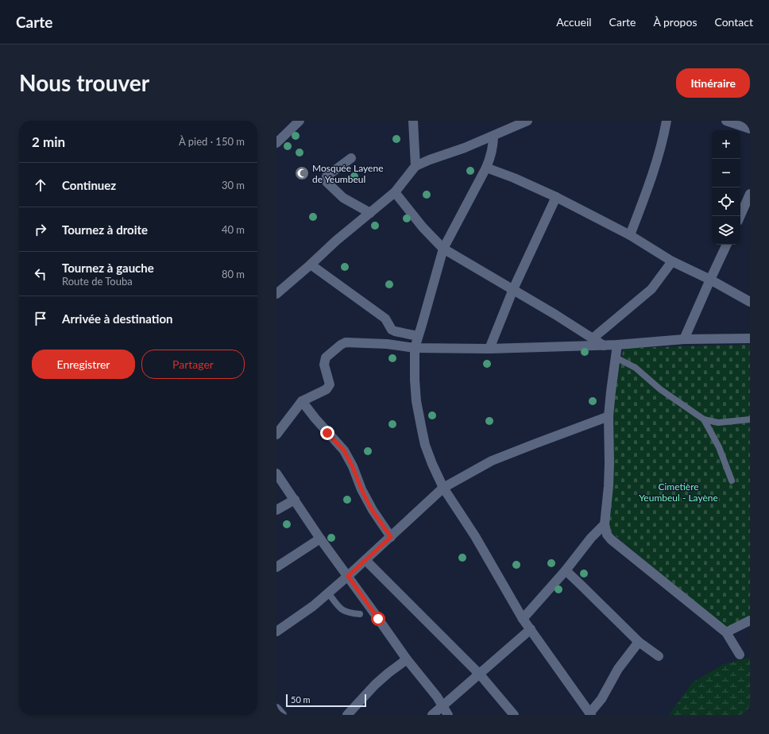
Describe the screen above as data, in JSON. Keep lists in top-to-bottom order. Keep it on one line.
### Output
{"parks":["Cimetière Yeumbeul - Layène"],"places":{"mosque":["Mosquée Layene de Yeumbeul"]},"scale_bar":"50 m","page":{"header":"Carte","nav":["Accueil","Carte","À propos","Contact"],"buttons":["Itinéraire",["Enregistrer","Partager"]],"title":"Nous trouver","heading":["2 min","À pied · 150 m"],"map_buttons":["+","−"],"list":[["Continuez","30 m"],["Tournez à droite","40 m"],["Tournez à gauche","Route de Touba","80 m"],"Arrivée à destination"],"scale":"50 m"}}
